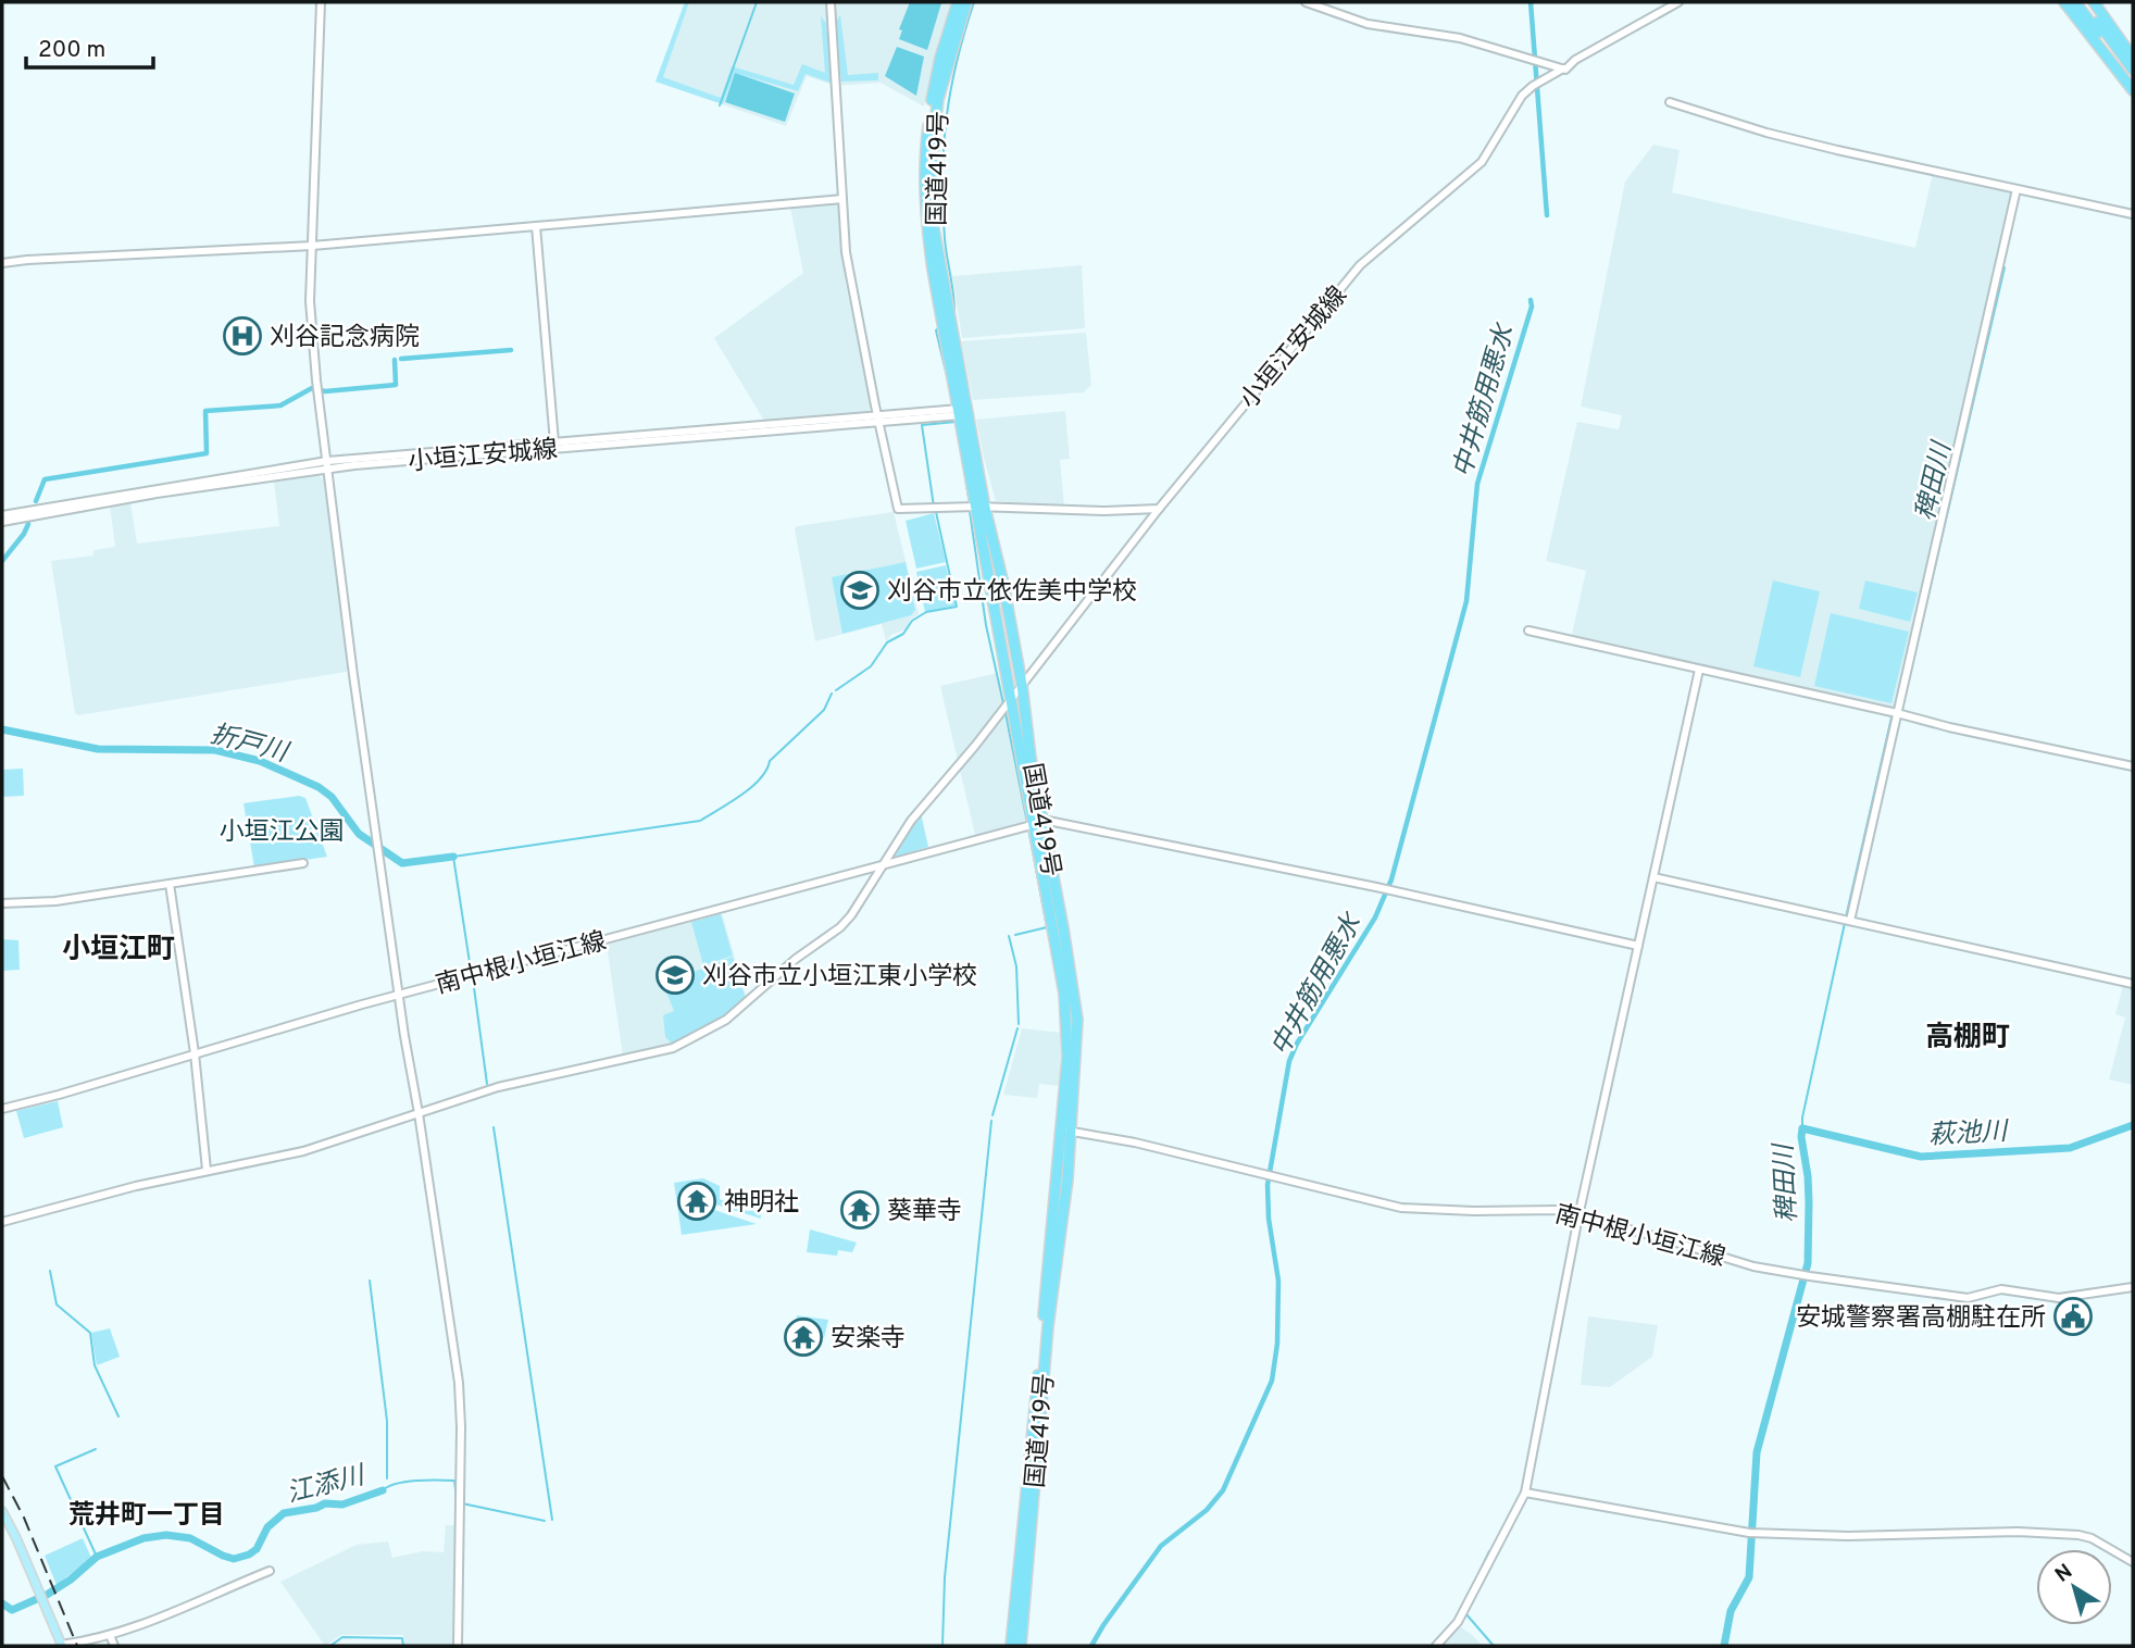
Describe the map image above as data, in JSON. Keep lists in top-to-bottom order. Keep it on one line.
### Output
{"streets":{"highway":["国道419号"],"street":["小垣江安城線","南中根小垣江線"]},"crossings":[["国道419号","小垣江安城線"],["国道419号","南中根小垣江線"],["小垣江安城線","南中根小垣江線"]],"districts":["小垣江町","高棚町","荒井町一丁目"],"water":["中井筋用悪水","稗田川","折戸川","萩池川","江添川"],"parks":["小垣江公園"],"places":{"hospital":["刈谷記念病院"],"school or university":["刈谷市立依佐美中学校","刈谷市立小垣江東小学校"],"temple":["神明社","葵華寺","安楽寺"],"public building":["安城警察署高棚駐在所"]},"scale_bar":"200 m","north":"top left"}
